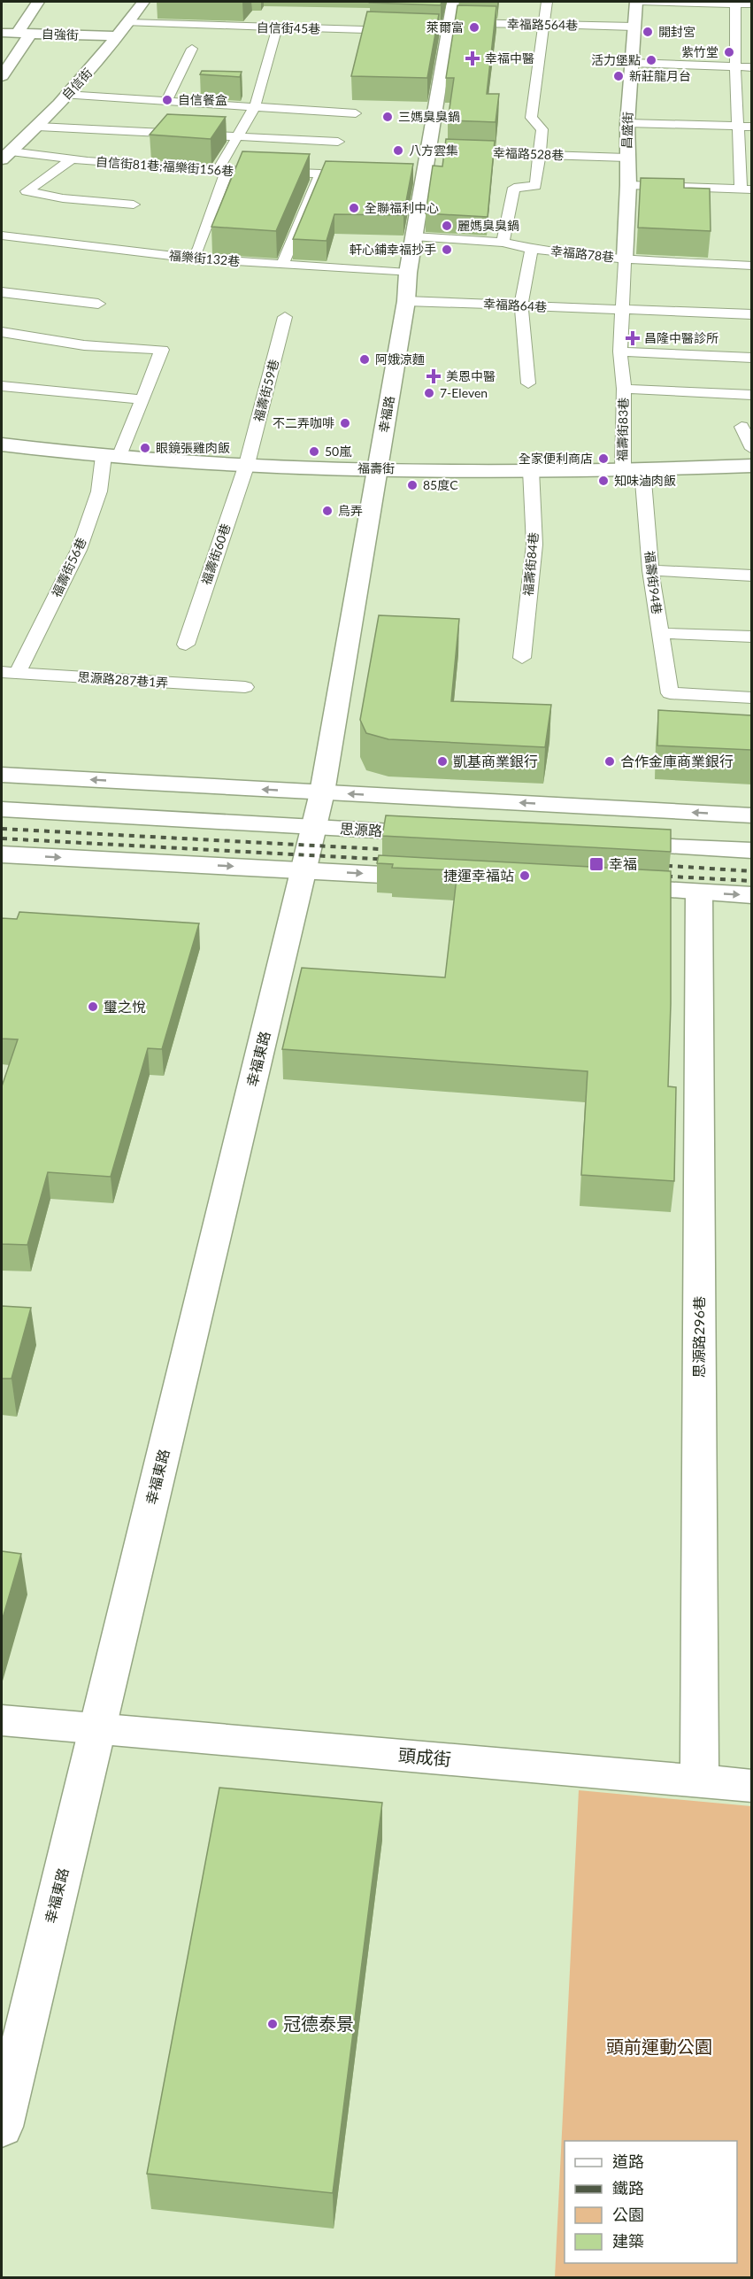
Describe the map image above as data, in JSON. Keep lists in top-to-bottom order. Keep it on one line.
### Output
{"streets":{"street":["自強街","自信街","昌盛街","幸福路","福壽街","思源路","幸福東路","思源路296巷","頭成街"],"lane":["幸福路564巷","自信街45巷","幸福路528巷","自信街81巷;福樂街156巷","幸福路78巷","福樂街132巷","幸福路64巷","福壽街59巷","福壽街83巷","福壽街60巷","福壽街84巷","福壽街56巷","福壽街94巷","思源路287巷1弄"]},"crossings":[["幸福路564巷","自信街45巷"],["幸福路564巷","昌盛街"],["幸福路564巷","幸福路"],["自信街45巷","自信街"],["自信街45巷","幸福路"],["自強街","自信街"],["自信街","自信街81巷;福樂街156巷"],["昌盛街","幸福路528巷"],["昌盛街","幸福路78巷"],["昌盛街","福壽街83巷"],["幸福路528巷","幸福路"],["自信街81巷;福樂街156巷","福樂街132巷"],["幸福路78巷","幸福路"],["幸福路78巷","福壽街83巷"],["福樂街132巷","幸福路"],["幸福路64巷","幸福路"],["幸福路64巷","福壽街83巷"],["福壽街59巷","福壽街"],["福壽街59巷","福壽街60巷"],["幸福路","福壽街"],["幸福路","思源路"],["幸福路","幸福東路"],["福壽街83巷","福壽街"],["福壽街","福壽街60巷"],["福壽街","福壽街84巷"],["福壽街","福壽街56巷"],["福壽街","福壽街94巷"],["福壽街56巷","思源路287巷1弄"],["思源路","幸福東路"],["幸福東路","頭成街"],["思源路296巷","頭成街"]],"parks":["頭前運動公園"],"places":{"other":["萊爾富","開封宮","紫竹堂","活力堡點","新莊龍月台","自信餐盒","三媽臭臭鍋","八方雲集","全聯福利中心","麗媽臭臭鍋","軒心鋪幸福抄手","阿娥涼麵","7-Eleven","不二弄咖啡","眼鏡張雞肉飯","50嵐","全家便利商店","知味滷肉飯","85度C","烏弄","凱基商業銀行","合作金庫商業銀行","捷運幸福站","璽之悅","冠德泰景"],"health":["幸福中醫","昌隆中醫診所","美恩中醫"],"transit":["幸福"]},"legend":["道路","鐵路","公園","建築"]}
